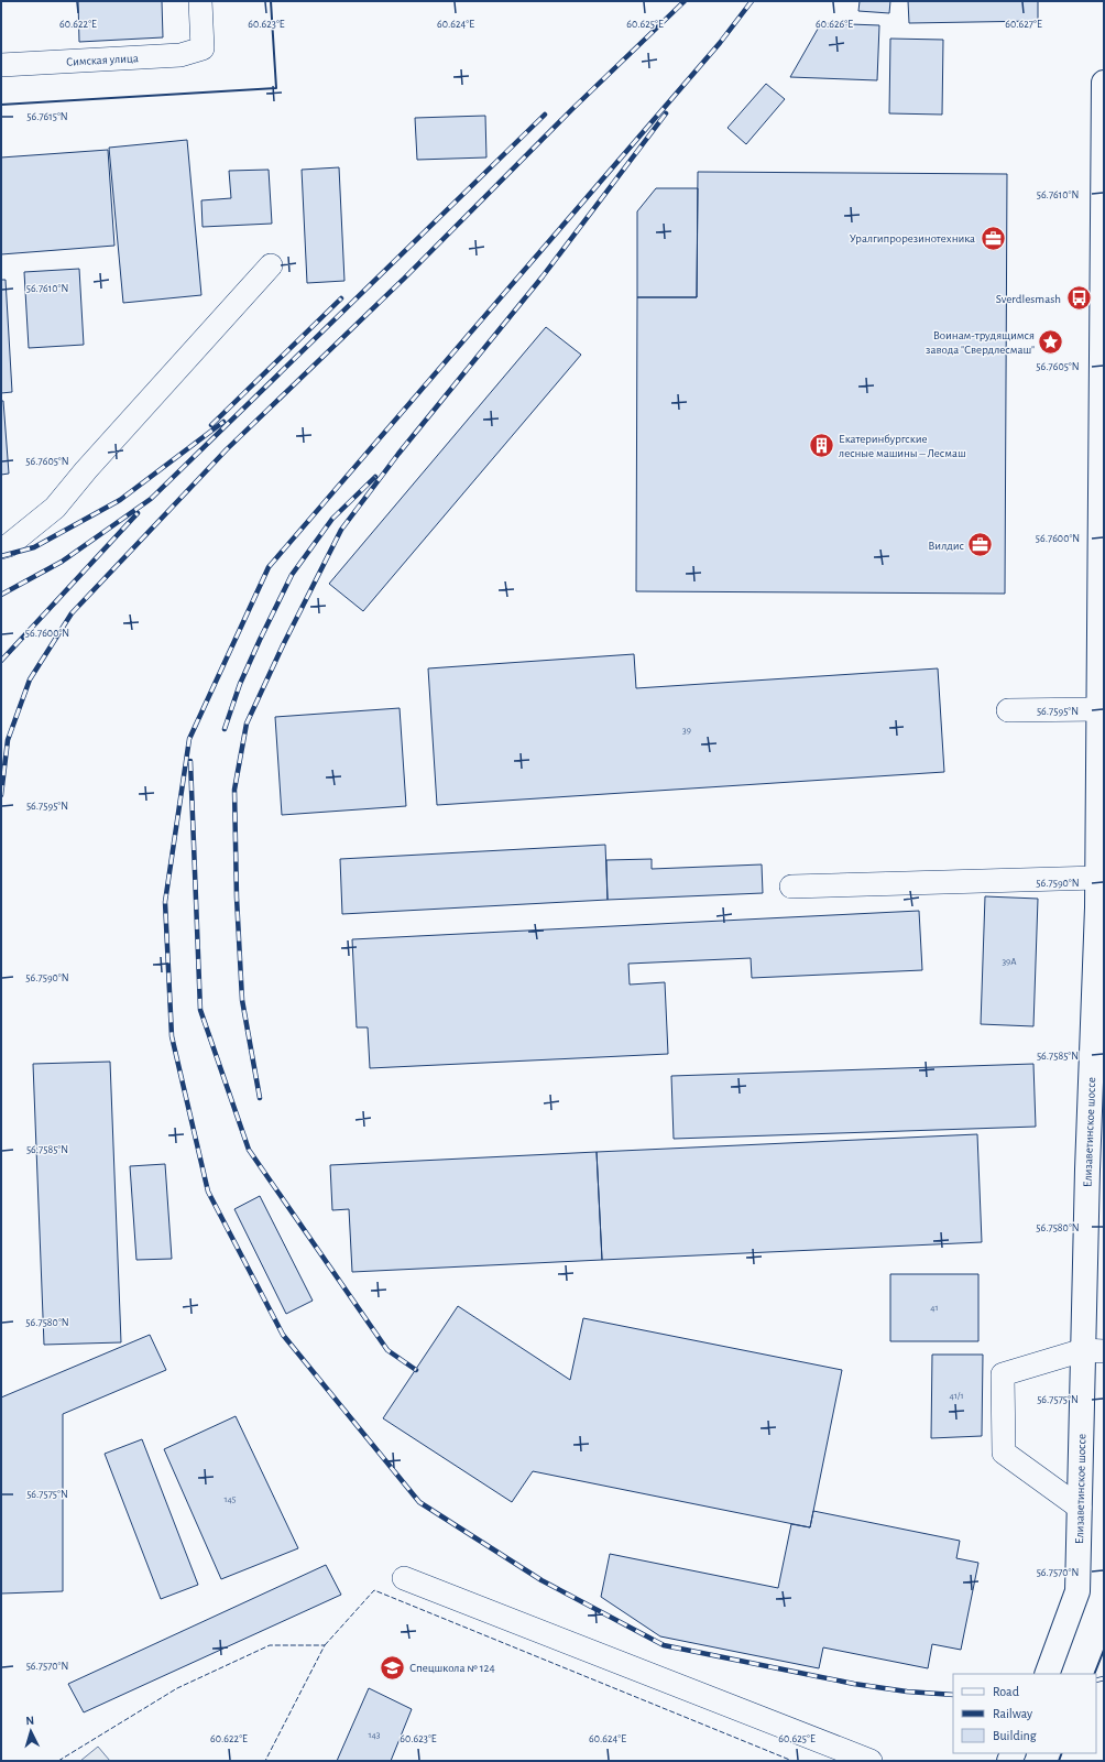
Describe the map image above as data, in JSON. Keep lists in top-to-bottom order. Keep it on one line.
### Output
{"streets":{"main road":["Елизаветинское шоссе"],"street":["Симская улица"]},"places":{"office":["Уралгипрорезинотехника","Вилдис"],"bus stop":["Sverdlesmash"],"place":["Воинам-трудящимся завода \"Свердлесмаш\""],"building":["Екатеринбургские лесные машины – Лесмаш"],"school or university":["Спецшкола № 124"]},"house_numbers":["39","39А","41","41/1","145","143"],"legend":["Road","Railway","Building"],"north":"top","coordinates":["60.622°E","60.623°E","60.624°E","60.625°E","60.626°E","60.627°E","56.7615°N","56.7610°N","56.7605°N","56.7600°N","56.7595°N","56.7590°N","56.7585°N","56.7580°N","56.7575°N","56.7570°N"]}
